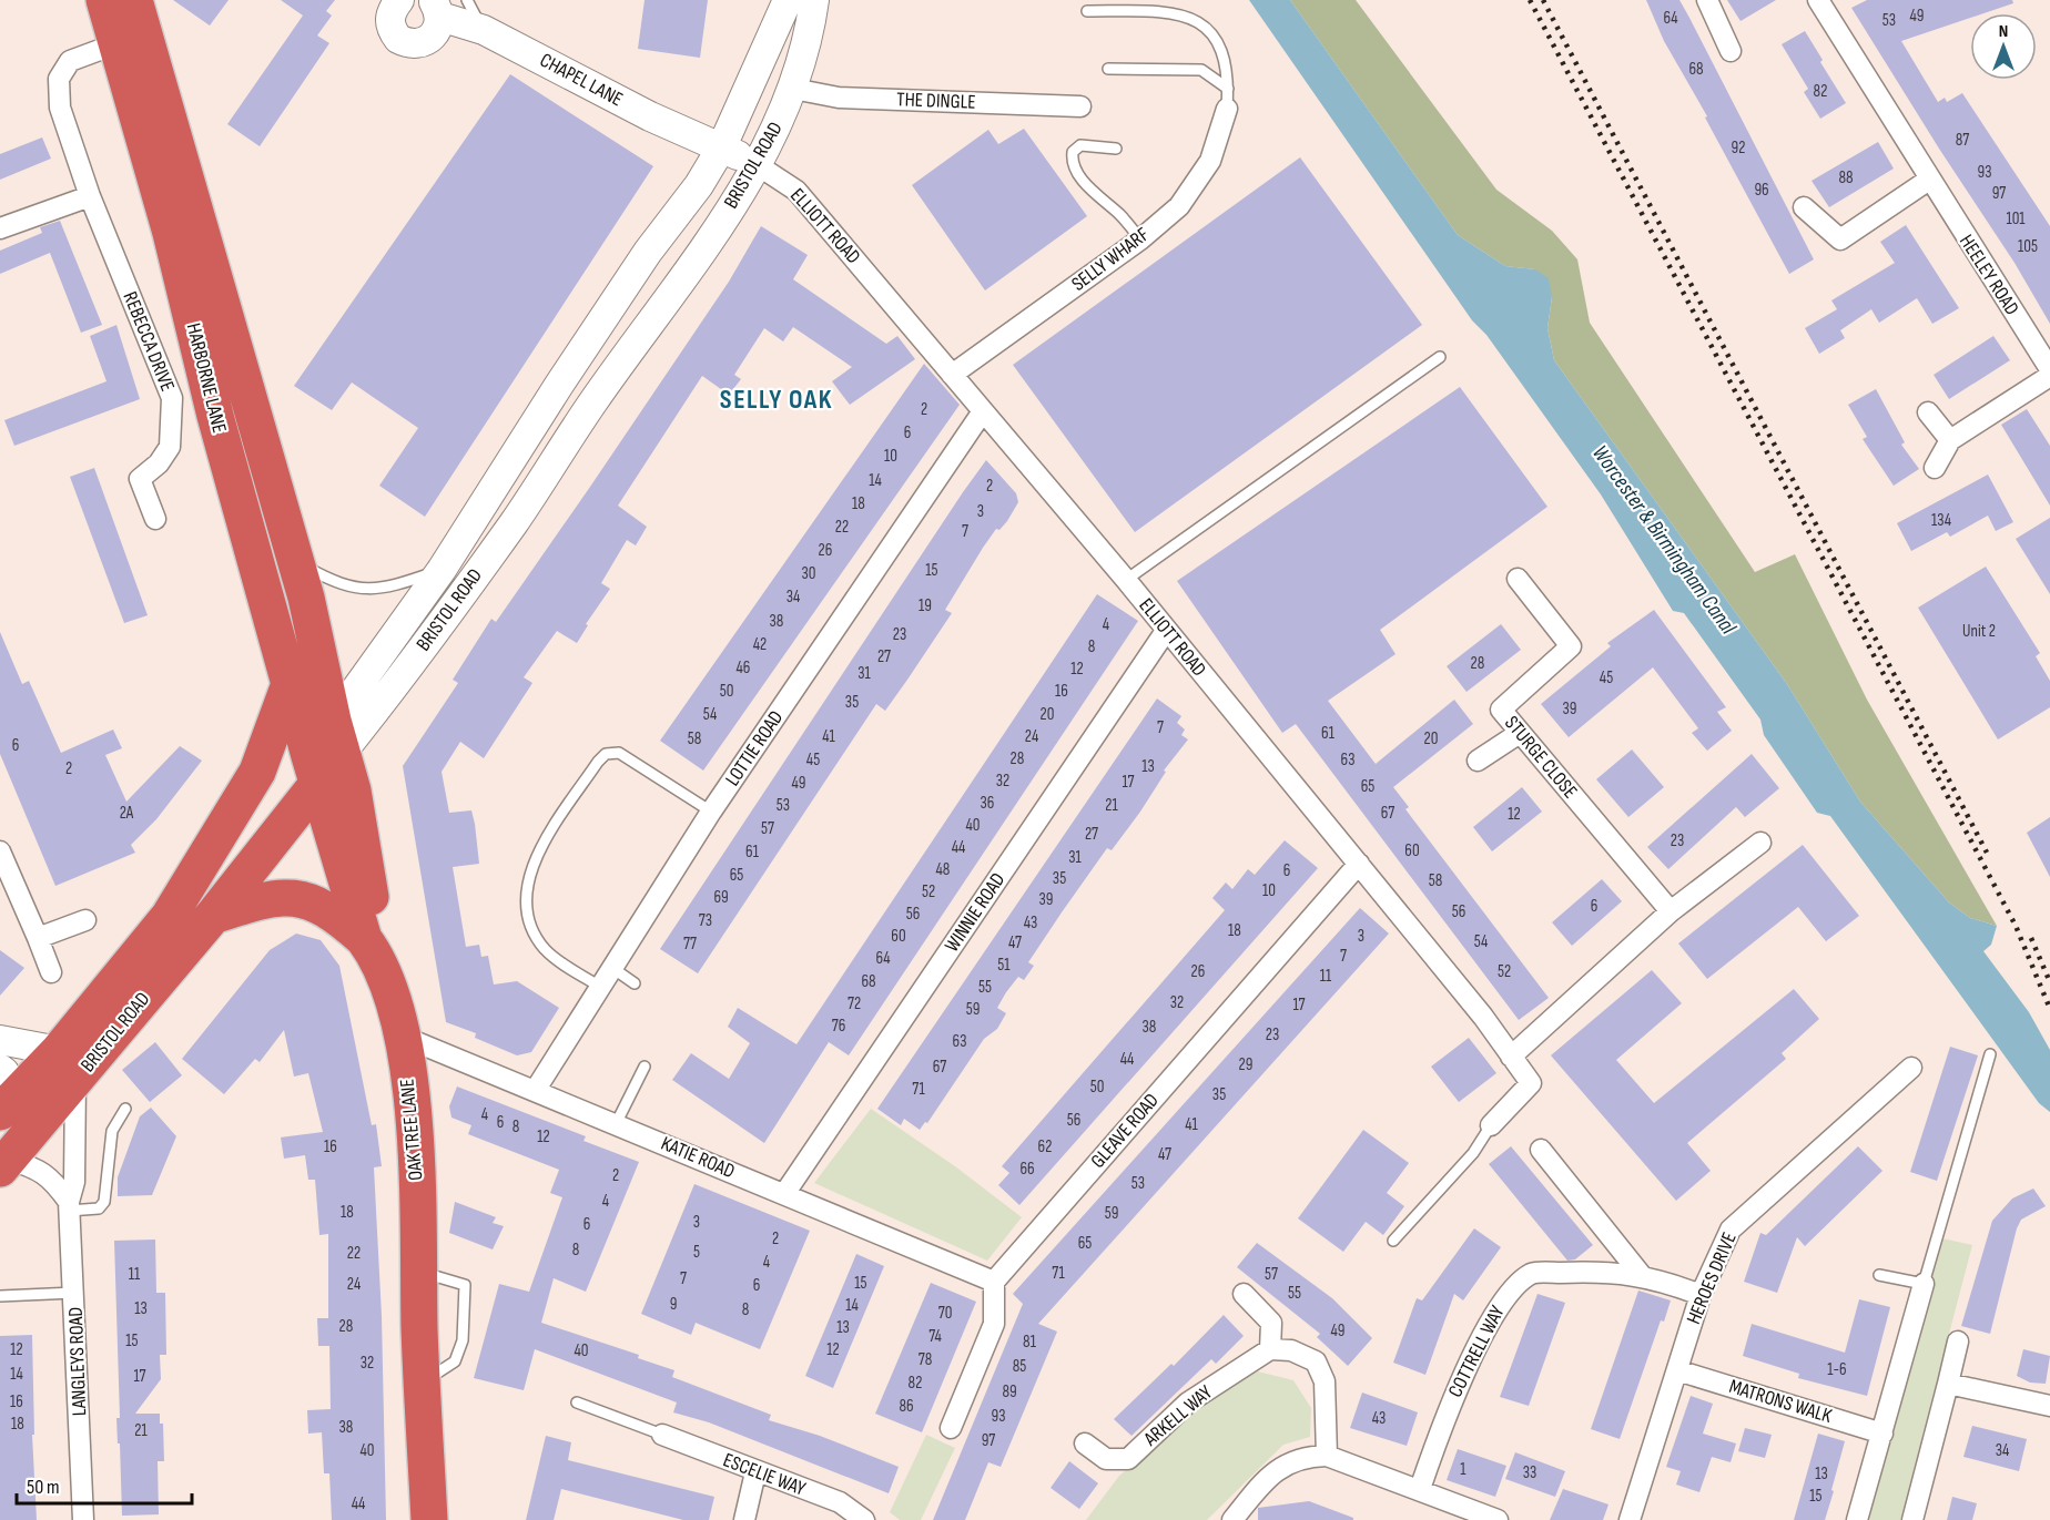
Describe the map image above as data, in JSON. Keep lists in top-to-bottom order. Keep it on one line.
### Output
{"streets":{"highway":["BRISTOL ROAD","HARBORNE LANE","OAK TREE LANE"],"main road":["CHAPEL LANE"],"street":["THE DINGLE","ELLIOTT ROAD","SELLY WHARF","HEELEY ROAD","REBECCA DRIVE","LOTTIE ROAD","STURGE CLOSE","WINNIE ROAD","GLEAVE ROAD","KATIE ROAD","HEROES DRIVE","COTTRELL WAY","LANGLEYS ROAD","MATRONS WALK","ARKELL WAY","ESCELIE WAY"]},"crossings":[["CHAPEL LANE","BRISTOL ROAD"],["CHAPEL LANE","ELLIOTT ROAD"],["THE DINGLE","BRISTOL ROAD"],["BRISTOL ROAD","ELLIOTT ROAD"],["BRISTOL ROAD","HARBORNE LANE"],["BRISTOL ROAD","OAK TREE LANE"],["BRISTOL ROAD","LANGLEYS ROAD"],["ELLIOTT ROAD","SELLY WHARF"],["ELLIOTT ROAD","LOTTIE ROAD"],["ELLIOTT ROAD","WINNIE ROAD"],["ELLIOTT ROAD","GLEAVE ROAD"],["REBECCA DRIVE","HARBORNE LANE"],["HARBORNE LANE","OAK TREE LANE"],["LOTTIE ROAD","KATIE ROAD"],["WINNIE ROAD","KATIE ROAD"],["OAK TREE LANE","KATIE ROAD"],["GLEAVE ROAD","KATIE ROAD"],["HEROES DRIVE","COTTRELL WAY"],["HEROES DRIVE","MATRONS WALK"]],"districts":["SELLY OAK"],"water":["Worcester & Birmingham Canal"],"house_numbers":["49","64","53","68","82","87","92","93","88","96","97","101","105","2","6","10","14","2","18","3","134","22","7","26","15","30","34","19","38","4","Unit 2","23","42","8","27","28","46","12","31","45","50","16","35","39","54","20","7","61","41","24","58","20","6","28","45","63","13","2","32","17","49","65","36","53","21","2A","67","12","40","57","27","23","44","60","61","31","48","6","65","35","58","10","52","69","39","6","56","56","73","43","18","60","3","54","47","77","7","64","51","26","52","11","68","55","32","72","17","59","76","38","23","63","44","29","67","50","71","35","4","56","6","41","8","12","16","62","47","66","2","53","4","18","59","3","6","2","65","8","5","22","4","71","11","57","7","15","24","6","55","9","14","13","8","70","28","13","49","74","15","81","12","12","40","78","32","85","1-6","14","17","82","89","16","86","93","43","18","38","21","97","40","34","1","33","13","15","44"],"scale_bar":"50 m","north":"top"}
